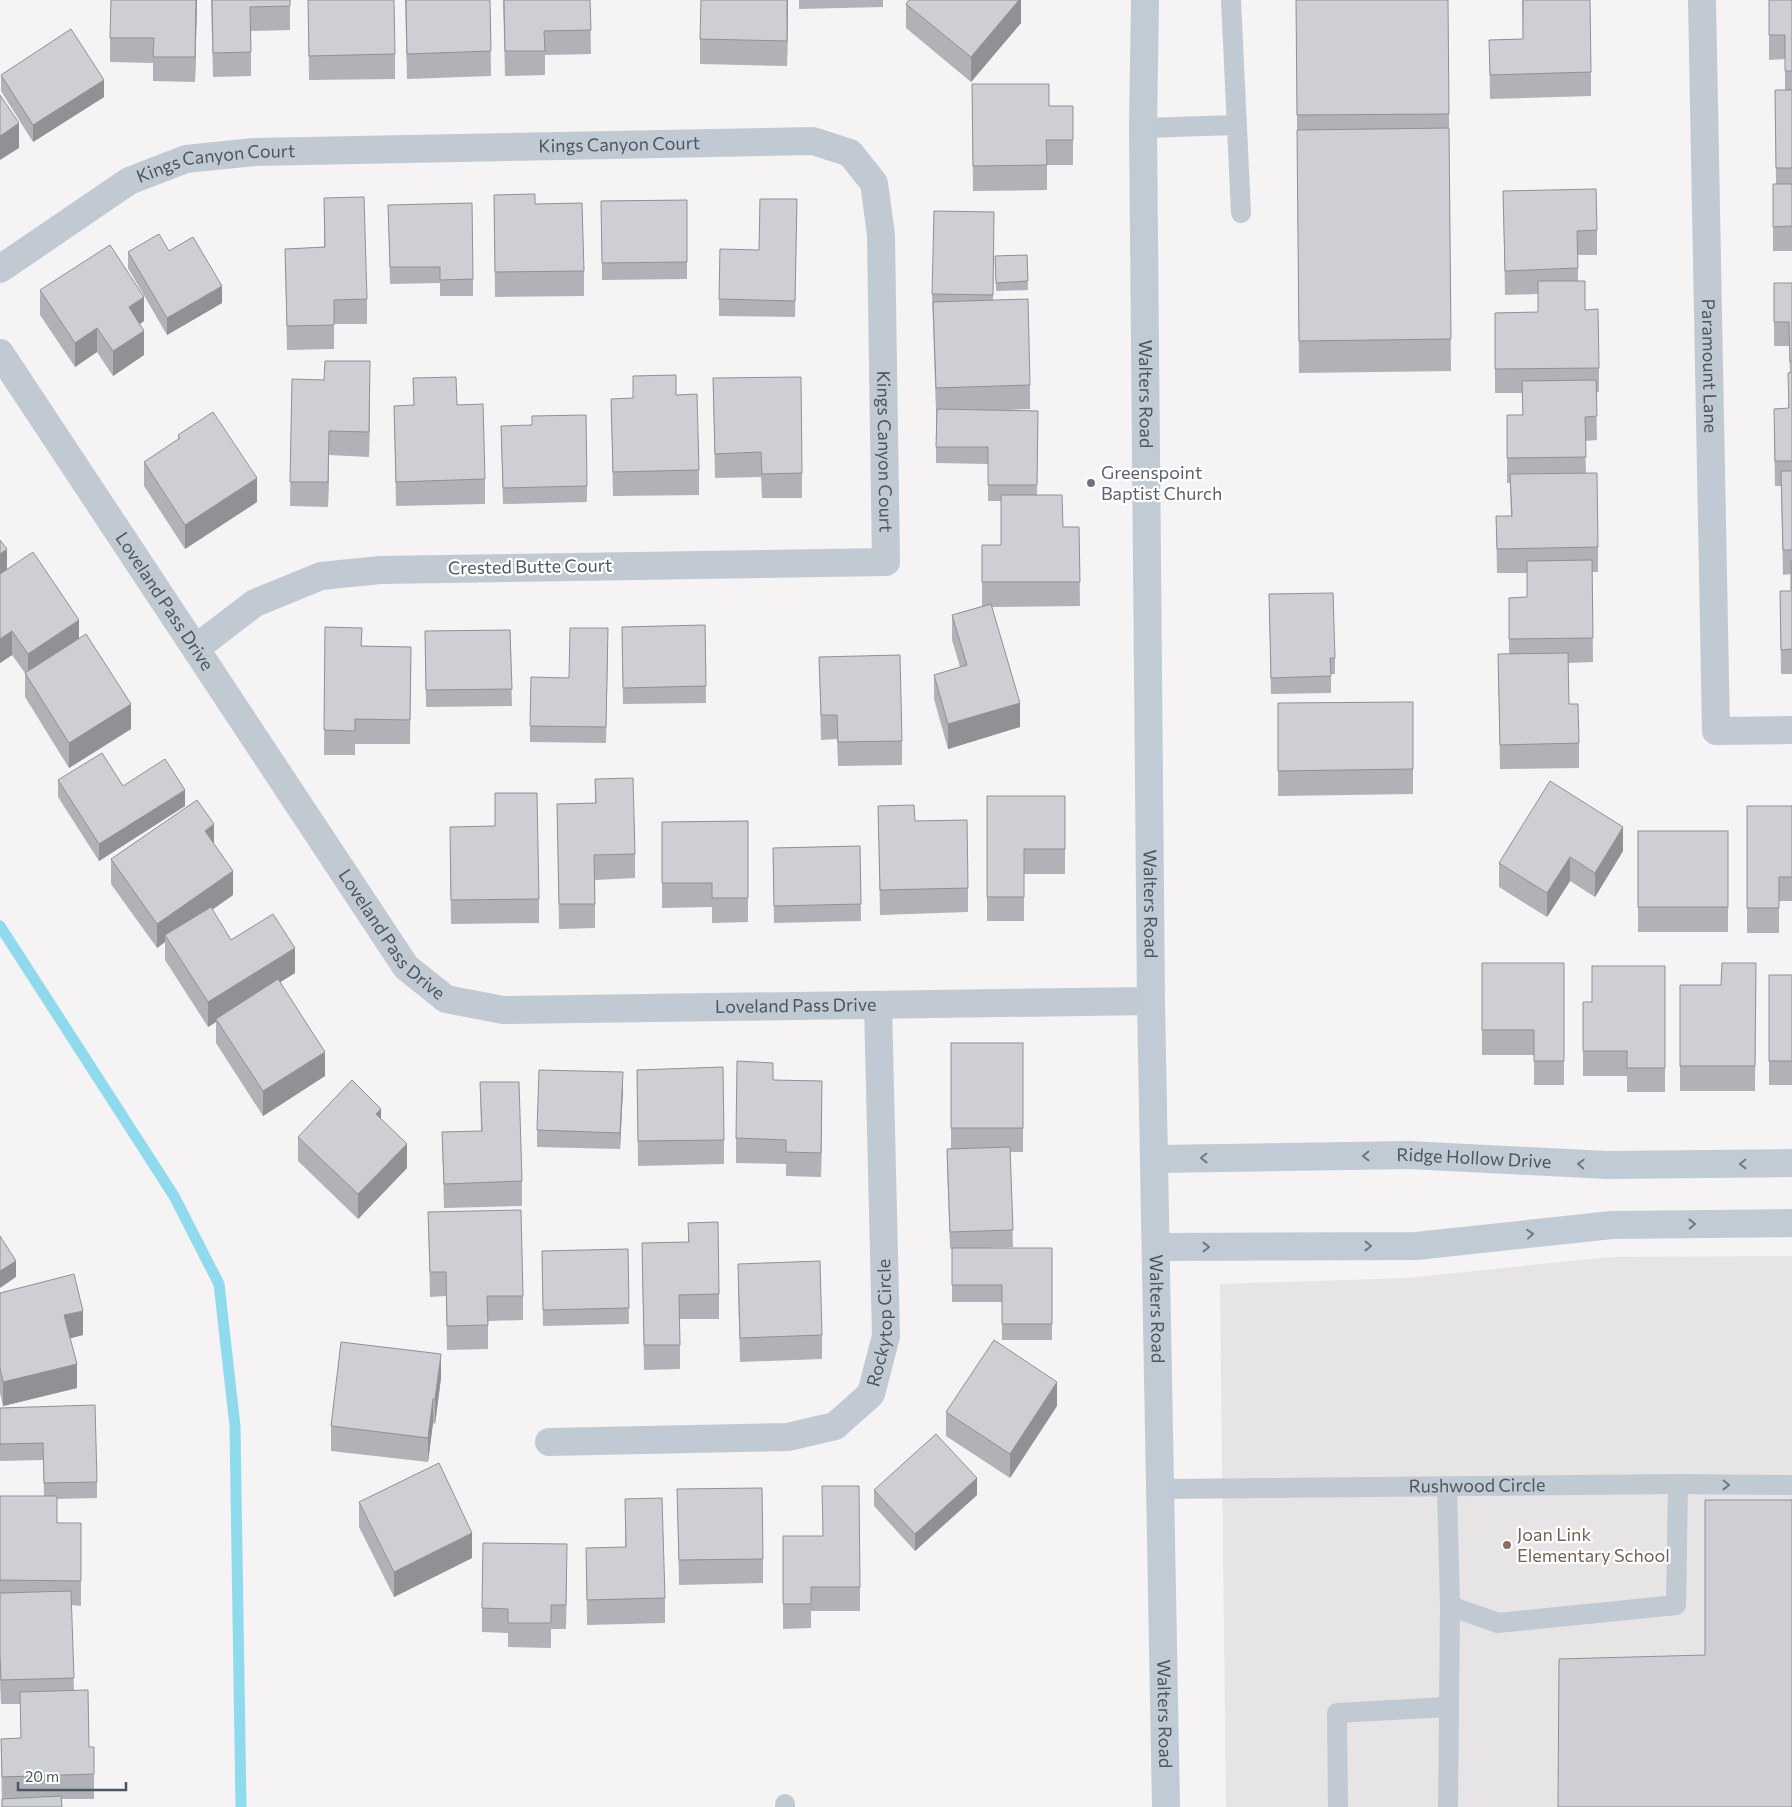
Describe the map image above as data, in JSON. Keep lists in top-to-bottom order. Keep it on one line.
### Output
{"streets":{"street":["Kings Canyon Court","Paramount Lane","Walters Road","Crested Butte Court","Loveland Pass Drive","Ridge Hollow Drive","Rockytop Circle"],"lane":["Rushwood Circle"]},"crossings":[["Kings Canyon Court","Crested Butte Court"],["Walters Road","Loveland Pass Drive"],["Walters Road","Ridge Hollow Drive"],["Walters Road","Rushwood Circle"],["Crested Butte Court","Loveland Pass Drive"],["Loveland Pass Drive","Rockytop Circle"]],"places":["Greenspoint Baptist Church","Joan Link Elementary School"],"scale_bar":"20 m"}
